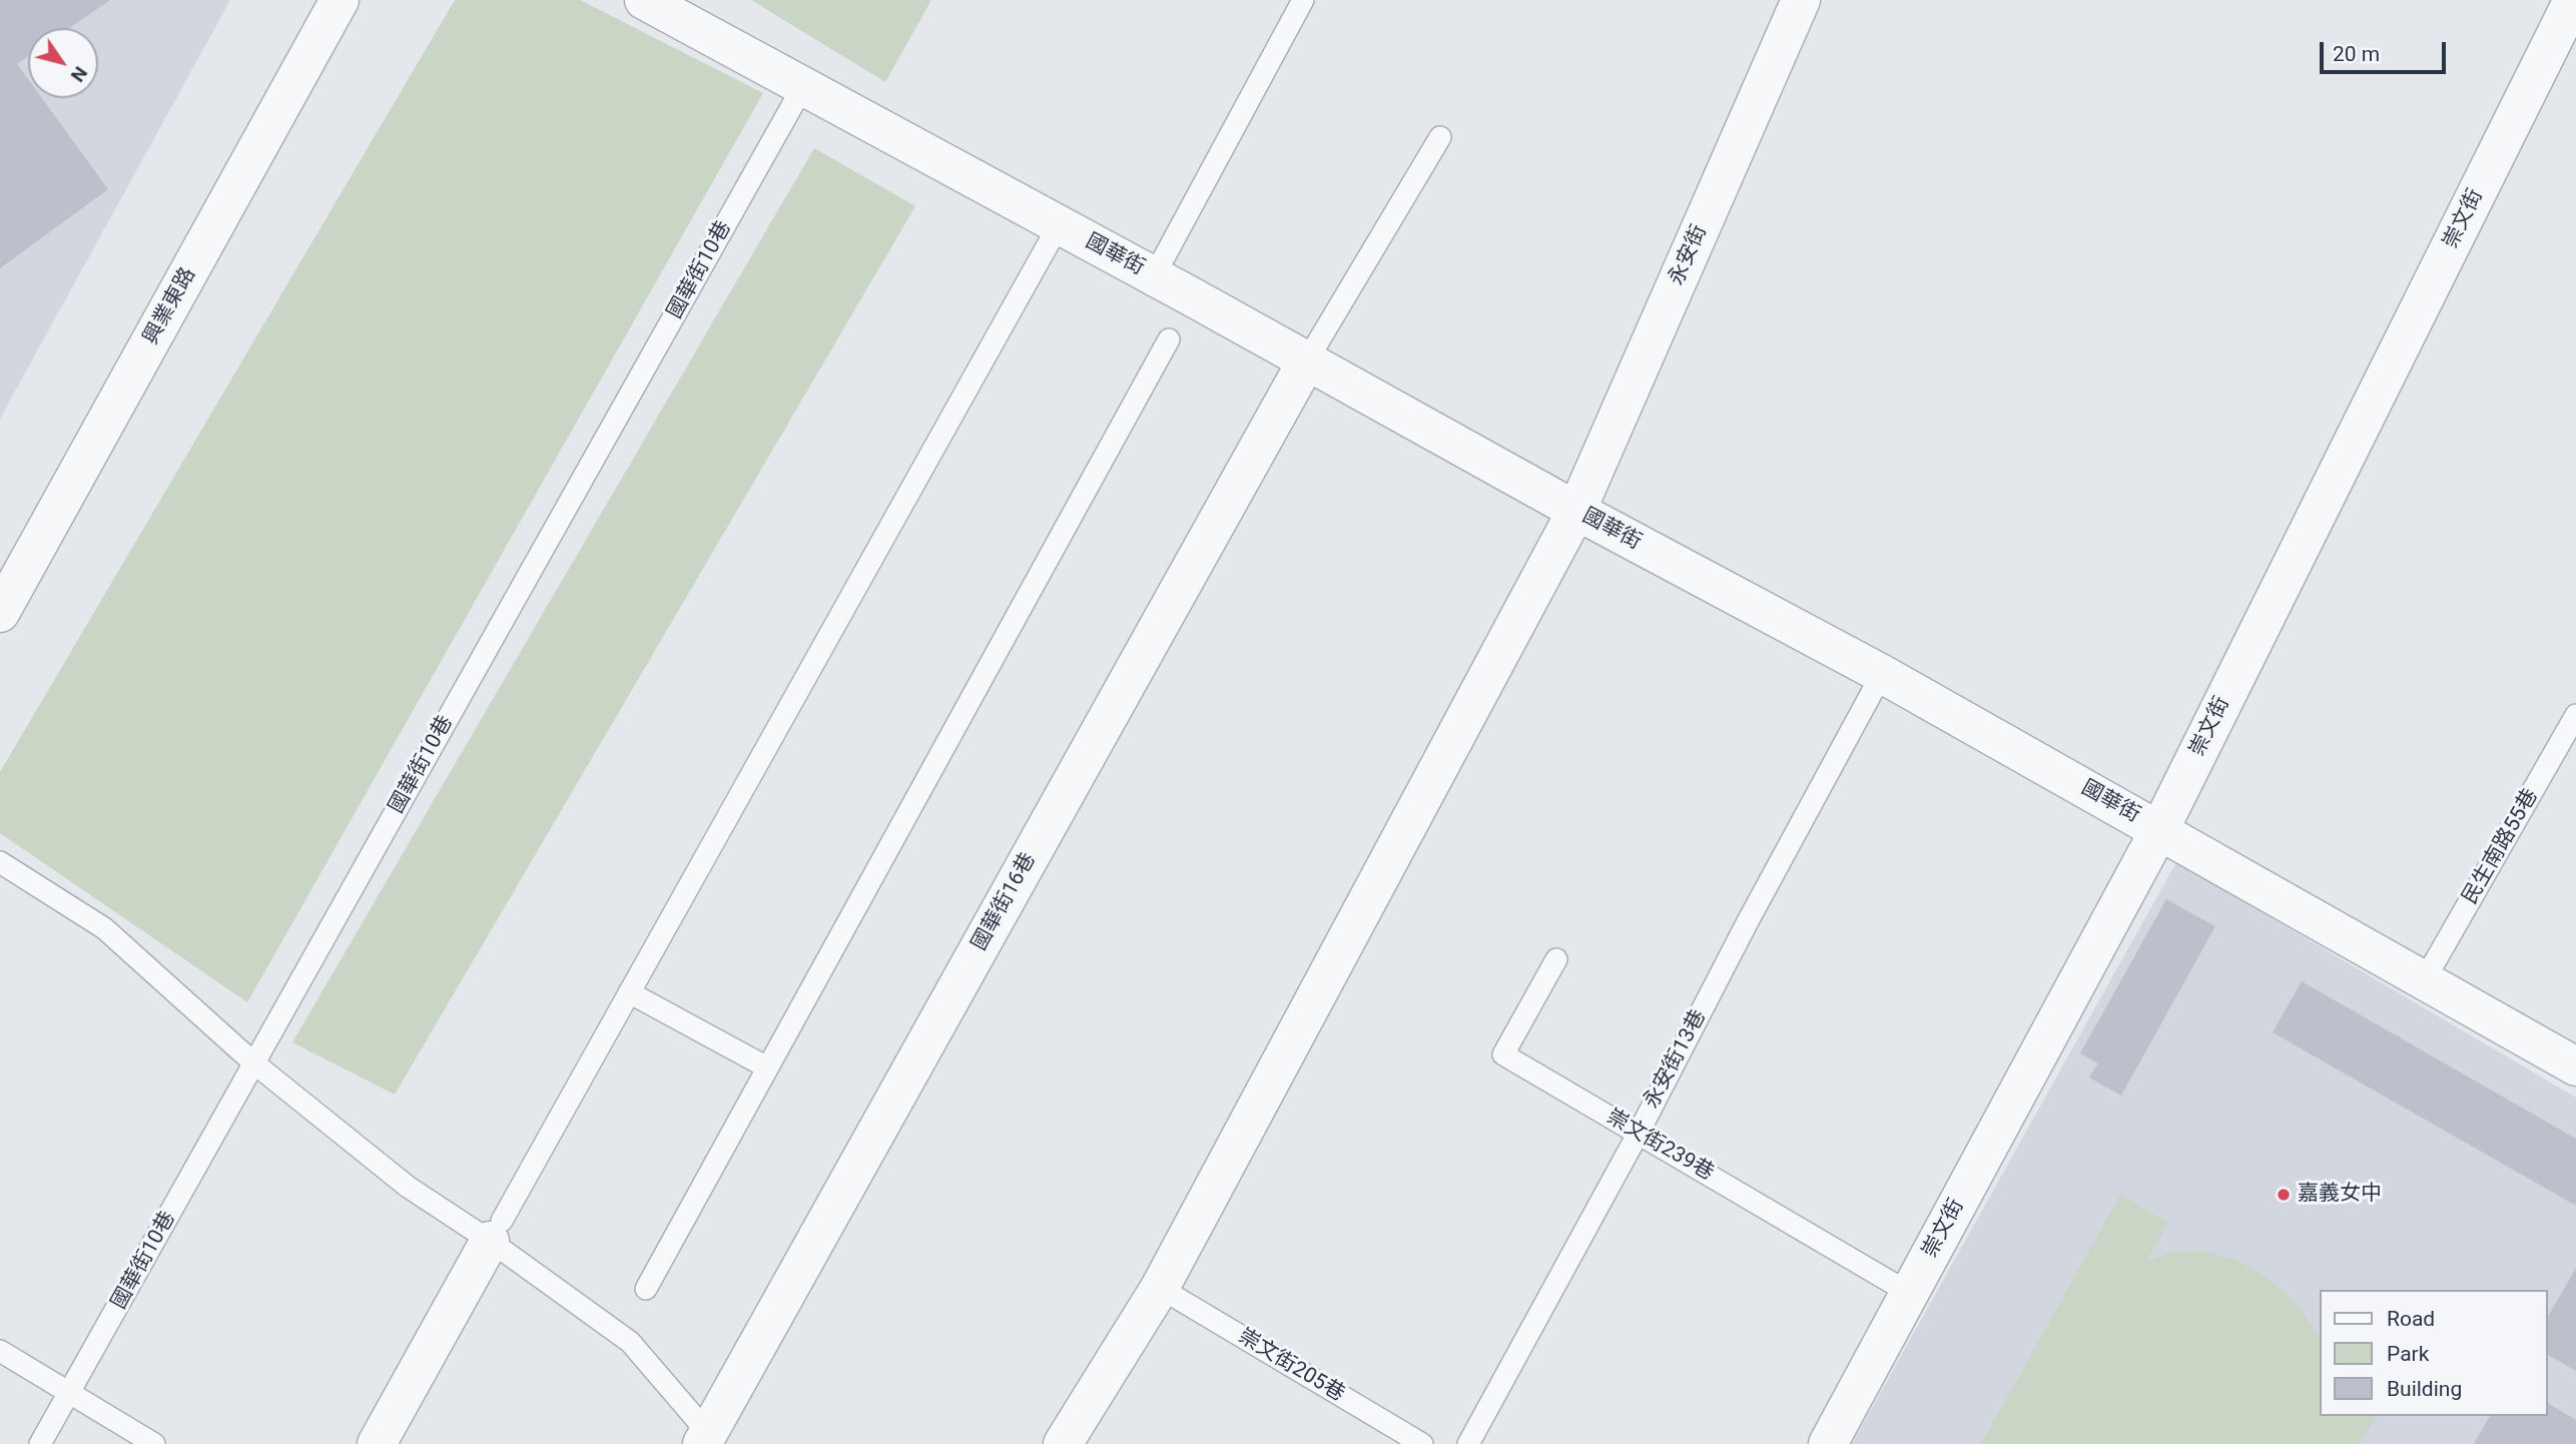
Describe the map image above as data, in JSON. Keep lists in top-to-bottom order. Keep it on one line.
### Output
{"streets":{"street":["崇文街","國華街","永安街","興業東路","國華街16巷"],"lane":["國華街10巷","民生南路55巷","永安街13巷","崇文街239巷","崇文街205巷"]},"crossings":[["崇文街","國華街"],["崇文街","崇文街239巷"],["國華街","永安街"],["國華街","國華街10巷"],["國華街","民生南路55巷"],["國華街","國華街16巷"],["國華街","永安街13巷"],["永安街","崇文街205巷"],["永安街13巷","崇文街239巷"]],"places":["嘉義女中"],"legend":["Road","Park","Building"],"scale_bar":"20 m","north":"bottom right"}
